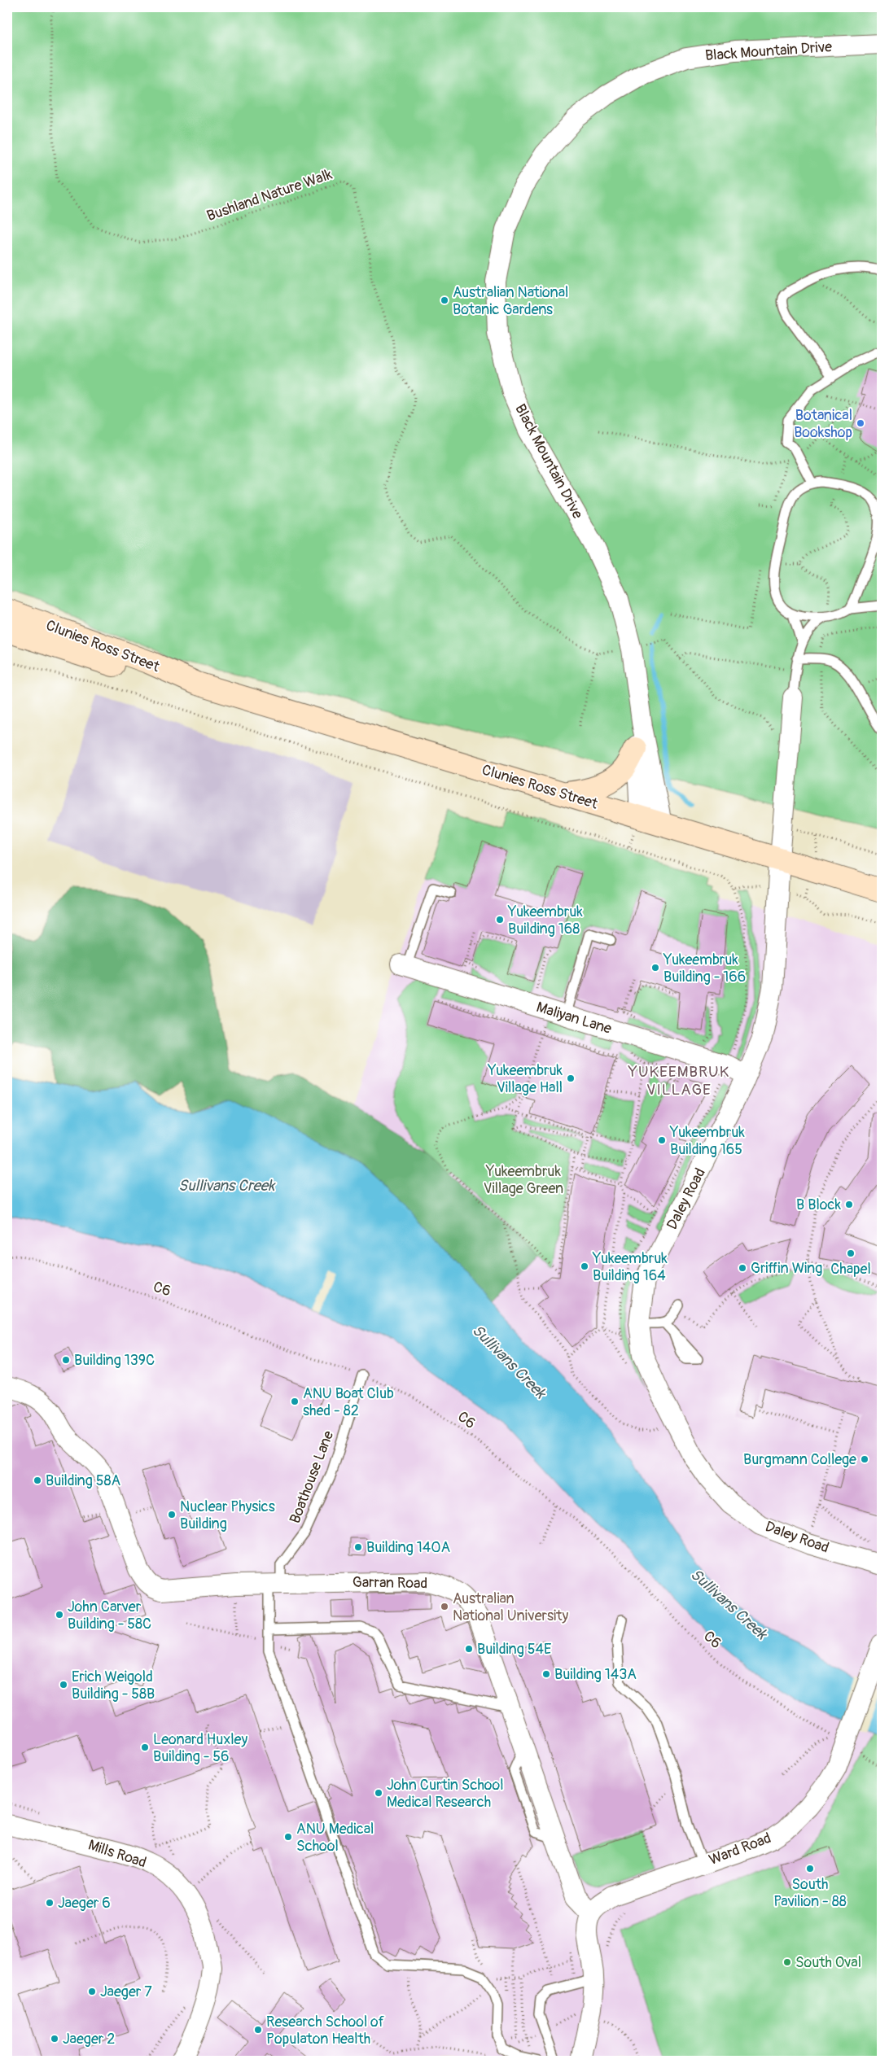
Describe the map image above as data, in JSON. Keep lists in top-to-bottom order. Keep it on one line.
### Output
{"streets":{"street":["Black Mountain Drive","Clunies Ross Street","Maliyan Lane","Daley Road","Garran Road","Ward Road","Mills Road"],"lane":["Boathouse Lane"],"path":["Bushland Nature Walk","C6"]},"crossings":[["Black Mountain Drive","Clunies Ross Street"],["Clunies Ross Street","Daley Road"],["Maliyan Lane","Daley Road"],["C6","Boathouse Lane"],["C6","Ward Road"],["Boathouse Lane","Garran Road"],["Garran Road","Ward Road"]],"districts":["YUKEEMBRUK VILLAGE"],"water":["Sullivans Creek"],"parks":["Yukeembruk Village Green"],"places":["Australian National Botanic Gardens","Botanical Bookshop","Yukeembruk Building 168","Yukeembruk Building - 166","Yukeembruk Village Hall","Yukeembruk Building 165","B Block","Chapel","Yukeembruk Building 164","Griffin Wing","Building 139C","ANU Boat Club shed - 82","Burgmann College","Building 58A","Nuclear Physics Building","Building 140A","Australian National University","John Carver Building - 58C","Building 54E","Building 143A","Erich Weigold Building - 58B","Leonard Huxley Building - 56","John Curtin School Medical Research","ANU Medical School","South Pavilion - 88","Jaeger 6","South Oval","Jaeger 7","Research School of Populaton Health","Jaeger 2"]}
